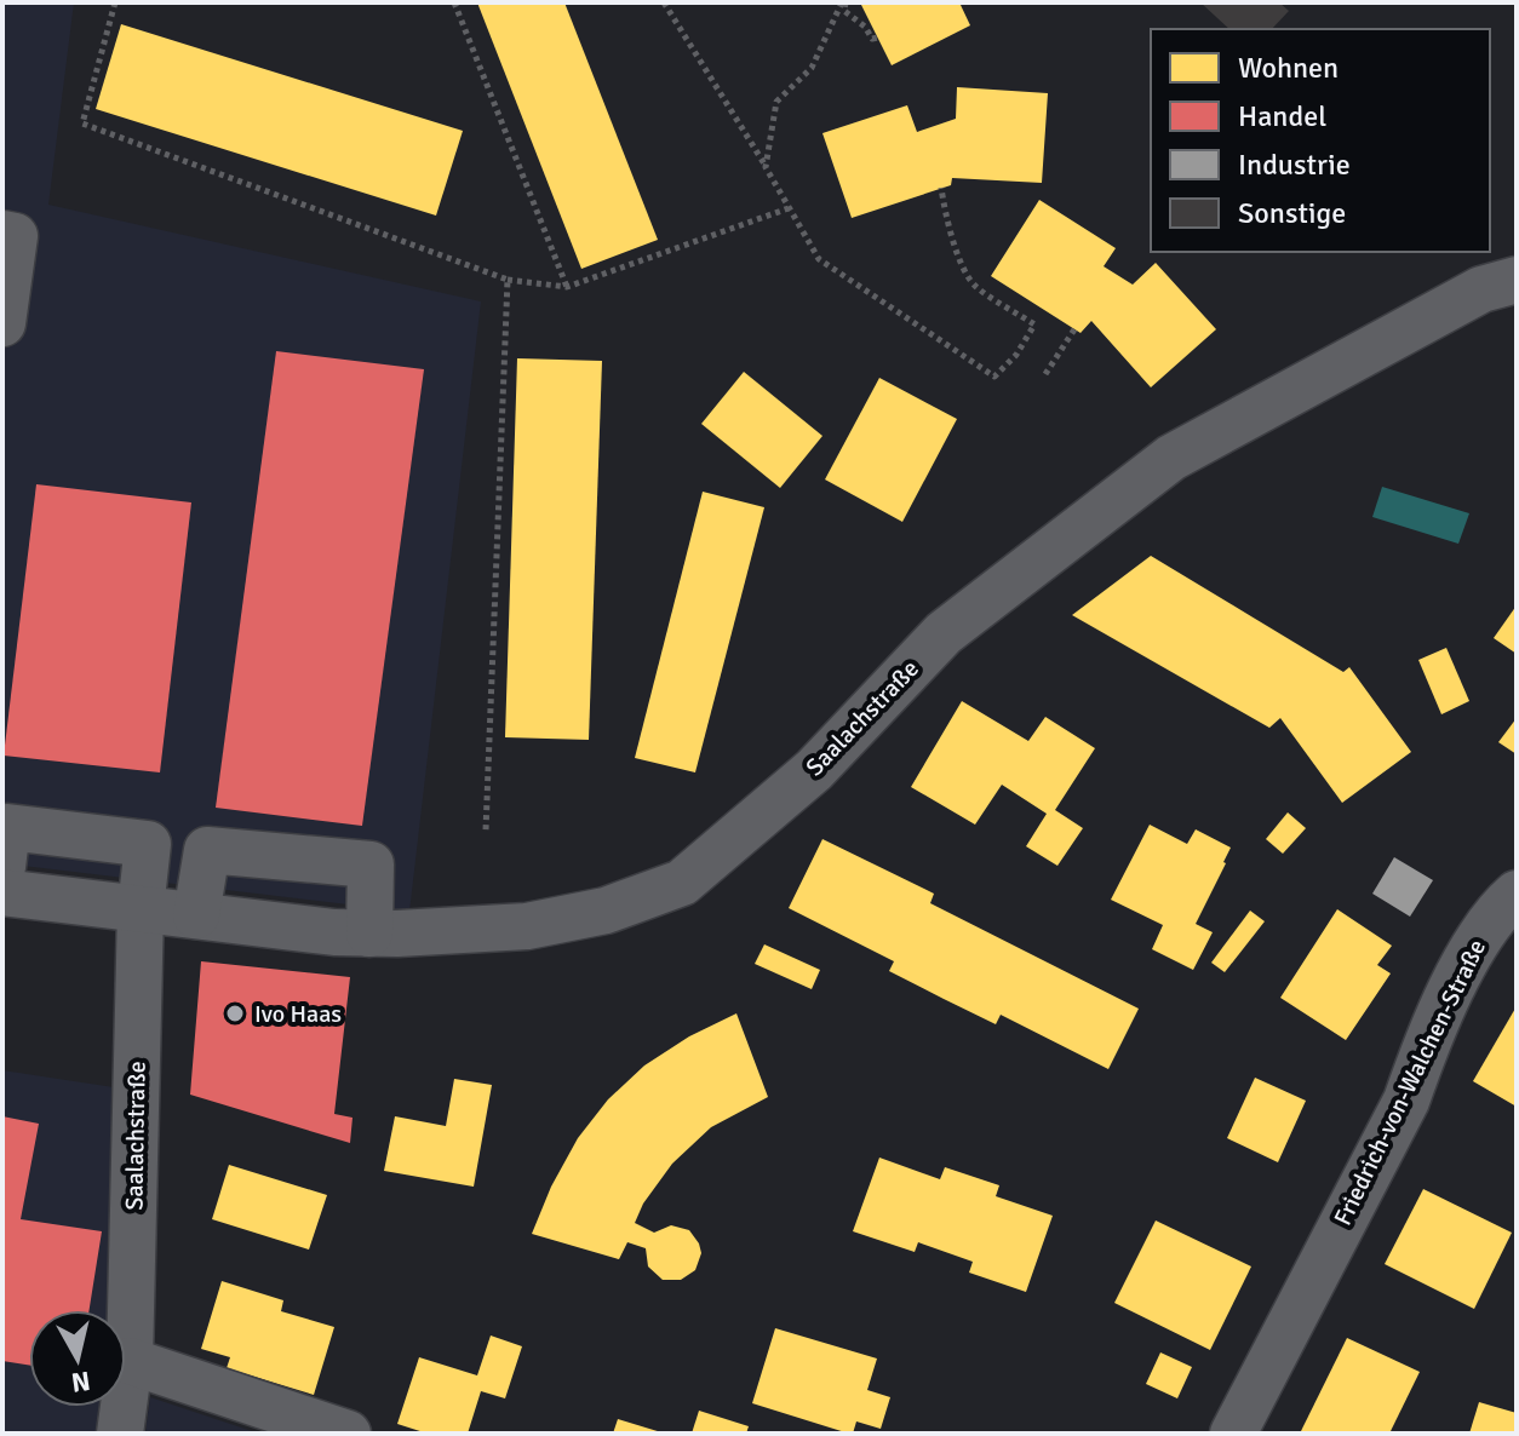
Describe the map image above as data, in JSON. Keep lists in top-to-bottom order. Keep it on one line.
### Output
{"streets":{"street":["Saalachstraße","Friedrich-von-Walchen-Straße"]},"places":["Ivo Haas"],"legend":["Wohnen","Handel","Industrie","Sonstige"],"north":"bottom"}
